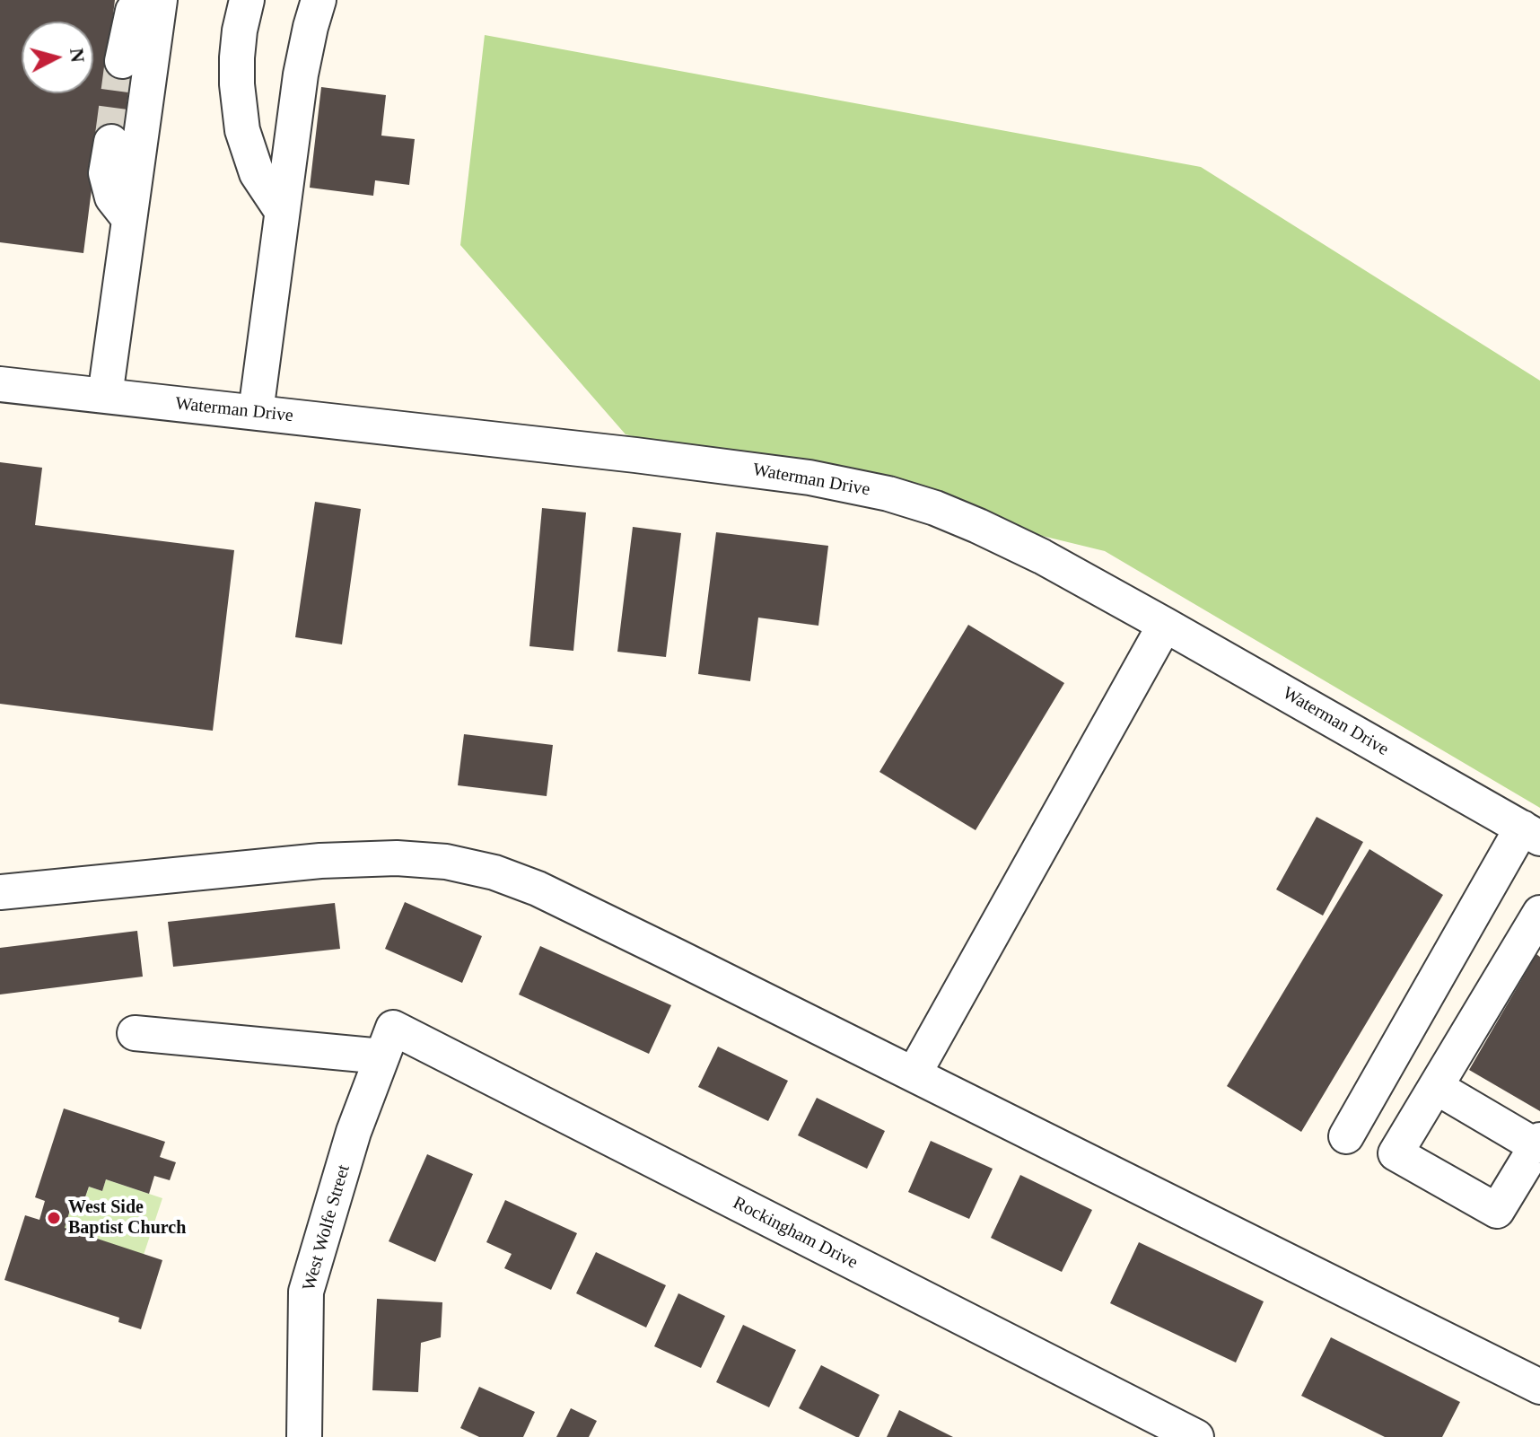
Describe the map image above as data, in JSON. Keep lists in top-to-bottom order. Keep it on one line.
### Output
{"streets":{"street":["Waterman Drive","West Wolfe Street","Rockingham Drive"]},"crossings":[["West Wolfe Street","Rockingham Drive"]],"places":["West Side Baptist Church"],"north":"right"}
